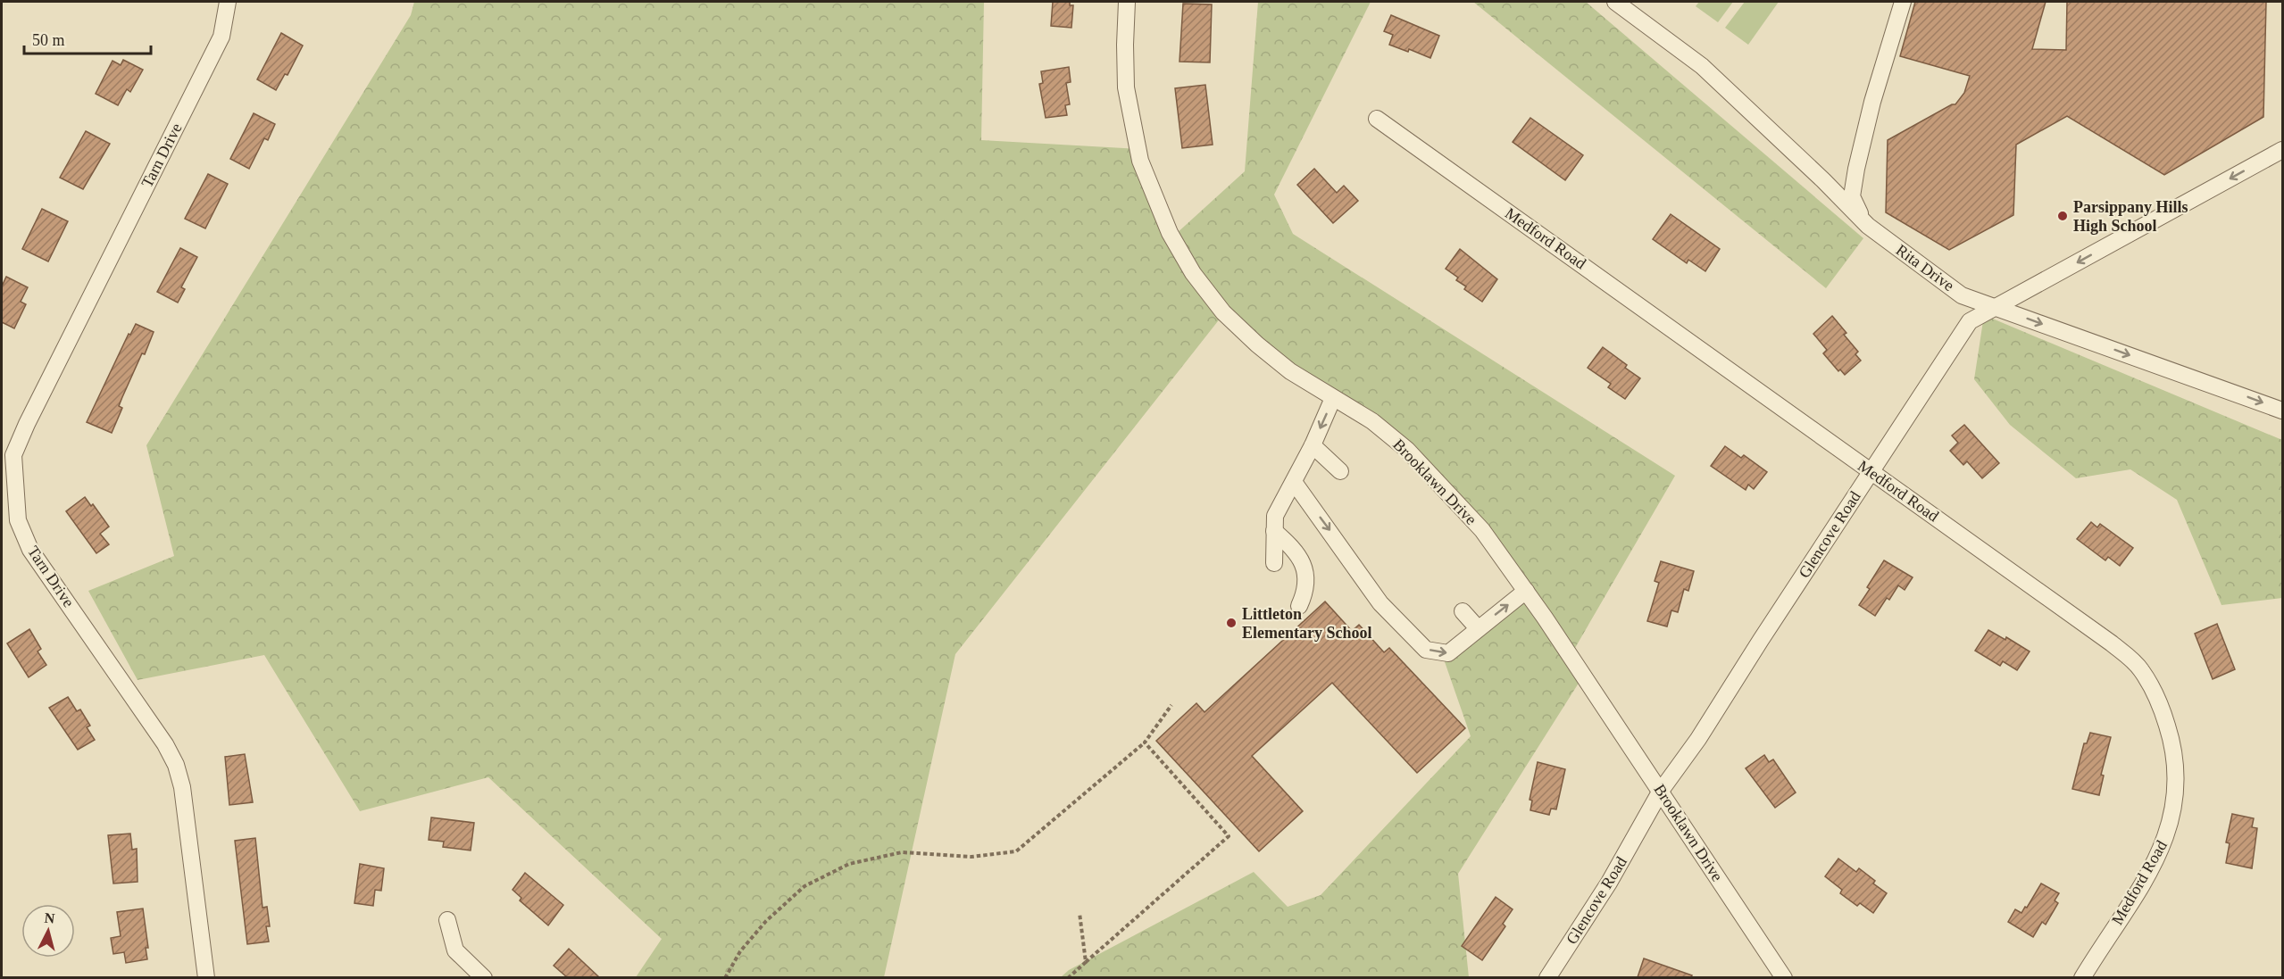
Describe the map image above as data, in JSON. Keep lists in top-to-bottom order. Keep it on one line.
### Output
{"streets":{"street":["Tarn Drive","Medford Road","Rita Drive","Brooklawn Drive","Glencove Road"]},"crossings":[["Medford Road","Glencove Road"],["Rita Drive","Glencove Road"],["Brooklawn Drive","Glencove Road"]],"places":["Parsippany Hills High School","Littleton Elementary School"],"scale_bar":"50 m","north":"top"}
